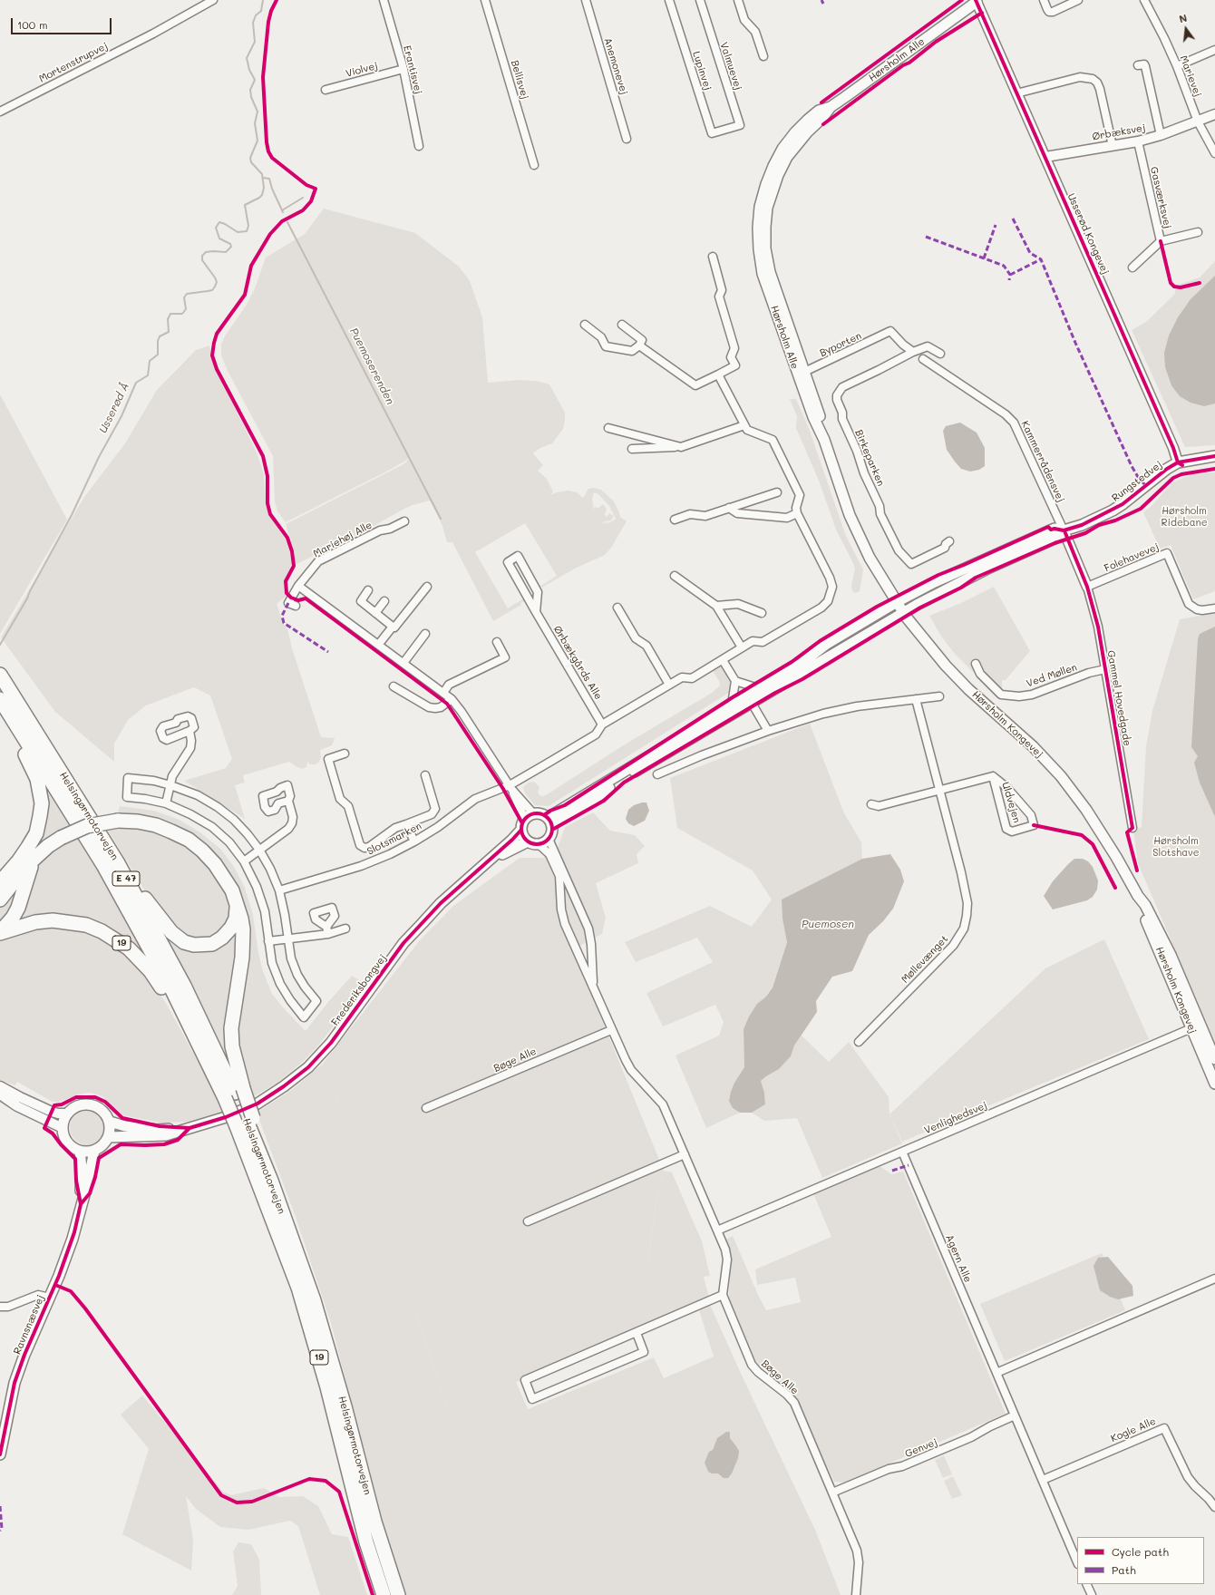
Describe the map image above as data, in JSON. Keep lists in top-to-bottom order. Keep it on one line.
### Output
{"streets":{"highway":["Helsingørmotorvejen","E 47","19"],"main road":["Hørsholm Alle","Rungstedvej","Hørsholm Kongevej","Frederiksborgvej","Ravnsnæsvej"],"street":["Mortenstrupvej","Anemonevej","Valmuevej","Violvej","Erantisvej","Lupinvej","Marievej","Bellisvej","Ørbæksvej","Gasværksvej","Usserød Kongevej","Byporten","Birkeparken","Kammerrådensvej","Mariehøj Alle","Folehavevej","Ørbækgårds Alle","Ved Møllen","Gammel Hovedgade","Uldvejen","Slotsmarken","Møllevænget","Bøge Alle","Venlighedsvej","Agern Alle","Kogle Alle","Genvej"]},"crossings":[["Hørsholm Alle","Usserød Kongevej"],["Hørsholm Alle","Byporten"],["Hørsholm Alle","Rungstedvej"],["Hørsholm Alle","Hørsholm Kongevej"],["Valmuevej","Lupinvej"],["Violvej","Erantisvej"],["Marievej","Ørbæksvej"],["Ørbæksvej","Gasværksvej"],["Ørbæksvej","Usserød Kongevej"],["Usserød Kongevej","Rungstedvej"],["Byporten","Birkeparken"],["Kammerrådensvej","Rungstedvej"],["Kammerrådensvej","Gammel Hovedgade"],["Rungstedvej","Gammel Hovedgade"],["Rungstedvej","Hørsholm Kongevej"],["Folehavevej","Gammel Hovedgade"],["Ved Møllen","Gammel Hovedgade"],["Hørsholm Kongevej","Venlighedsvej"],["Uldvejen","Møllevænget"],["Helsingørmotorvejen","19"],["Frederiksborgvej","Bøge Alle"],["Frederiksborgvej","Ravnsnæsvej"],["Bøge Alle","Venlighedsvej"],["Bøge Alle","Genvej"],["Venlighedsvej","Agern Alle"],["Agern Alle","Kogle Alle"],["Agern Alle","Genvej"]],"water":["Puemoserenden","Usserød Å","Puemosen"],"parks":["Hørsholm Ridebane","Hørsholm Slotshave"],"legend":["Cycle path","Path"],"scale_bar":"100 m","north":"top"}
